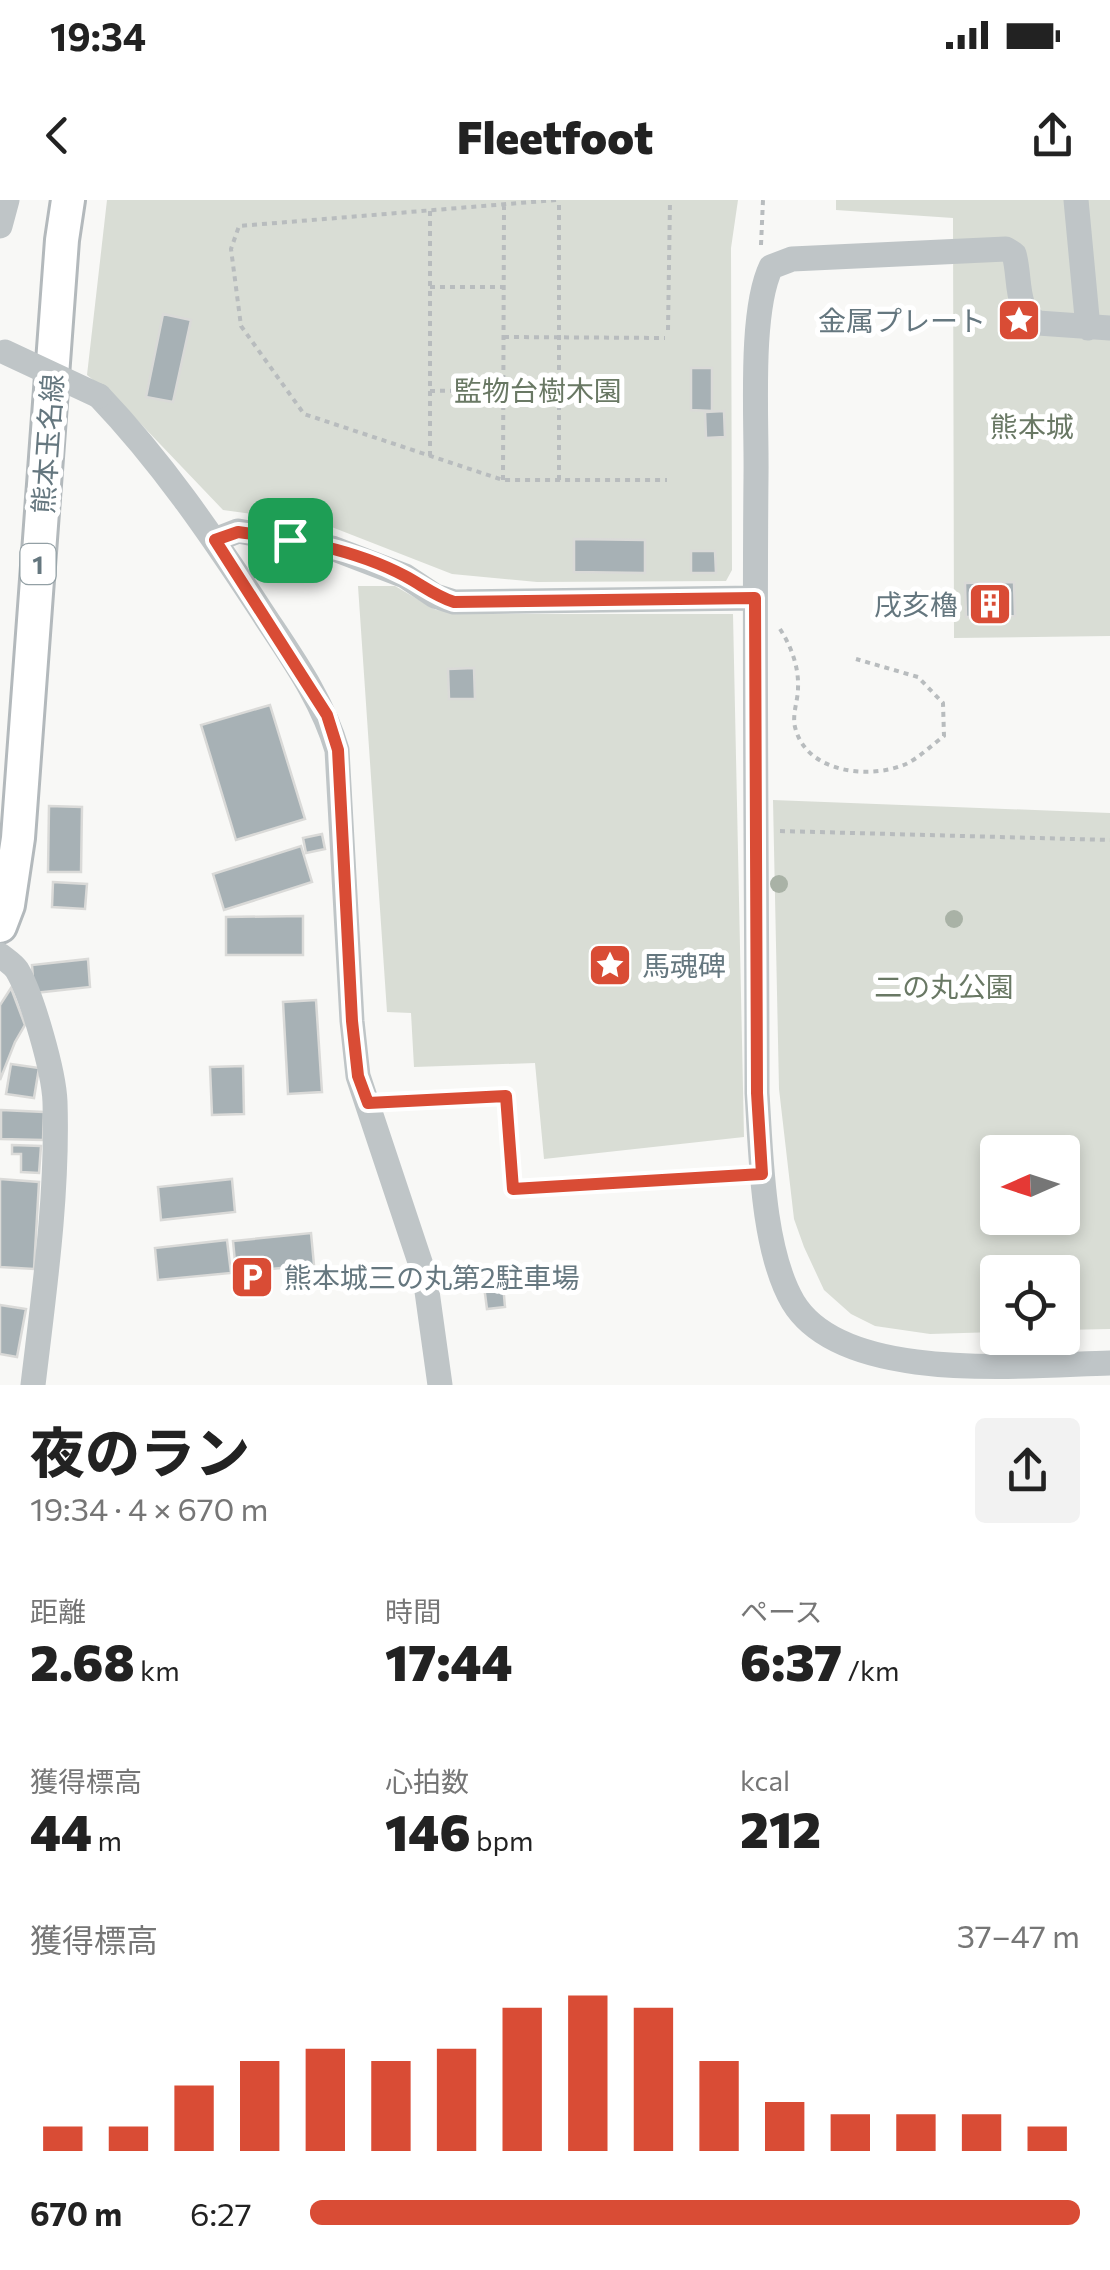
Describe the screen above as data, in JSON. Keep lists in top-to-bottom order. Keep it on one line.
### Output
{"streets":{"main road":["熊本玉名線","1"]},"parks":["監物台樹木園","熊本城","二の丸公園"],"places":{"place":["金属プレート","馬魂碑"],"building":["戌亥櫓"],"parking":["熊本城三の丸第2駐車場"]},"north":"left","page":{"status":"19:34","header":"Fleetfoot","heading":["夜のラン","19:34 · 4 × 670 m"],"stats":[["距離","2.68 km"],["時間","17:44"],["ペース","6:37 /km"],["獲得標高","44 m"],["心拍数","146 bpm"],["kcal","212"]],"chart":["獲得標高","37–47 m"],"list":[{"name":"670 m","note":"6:27"}]}}
